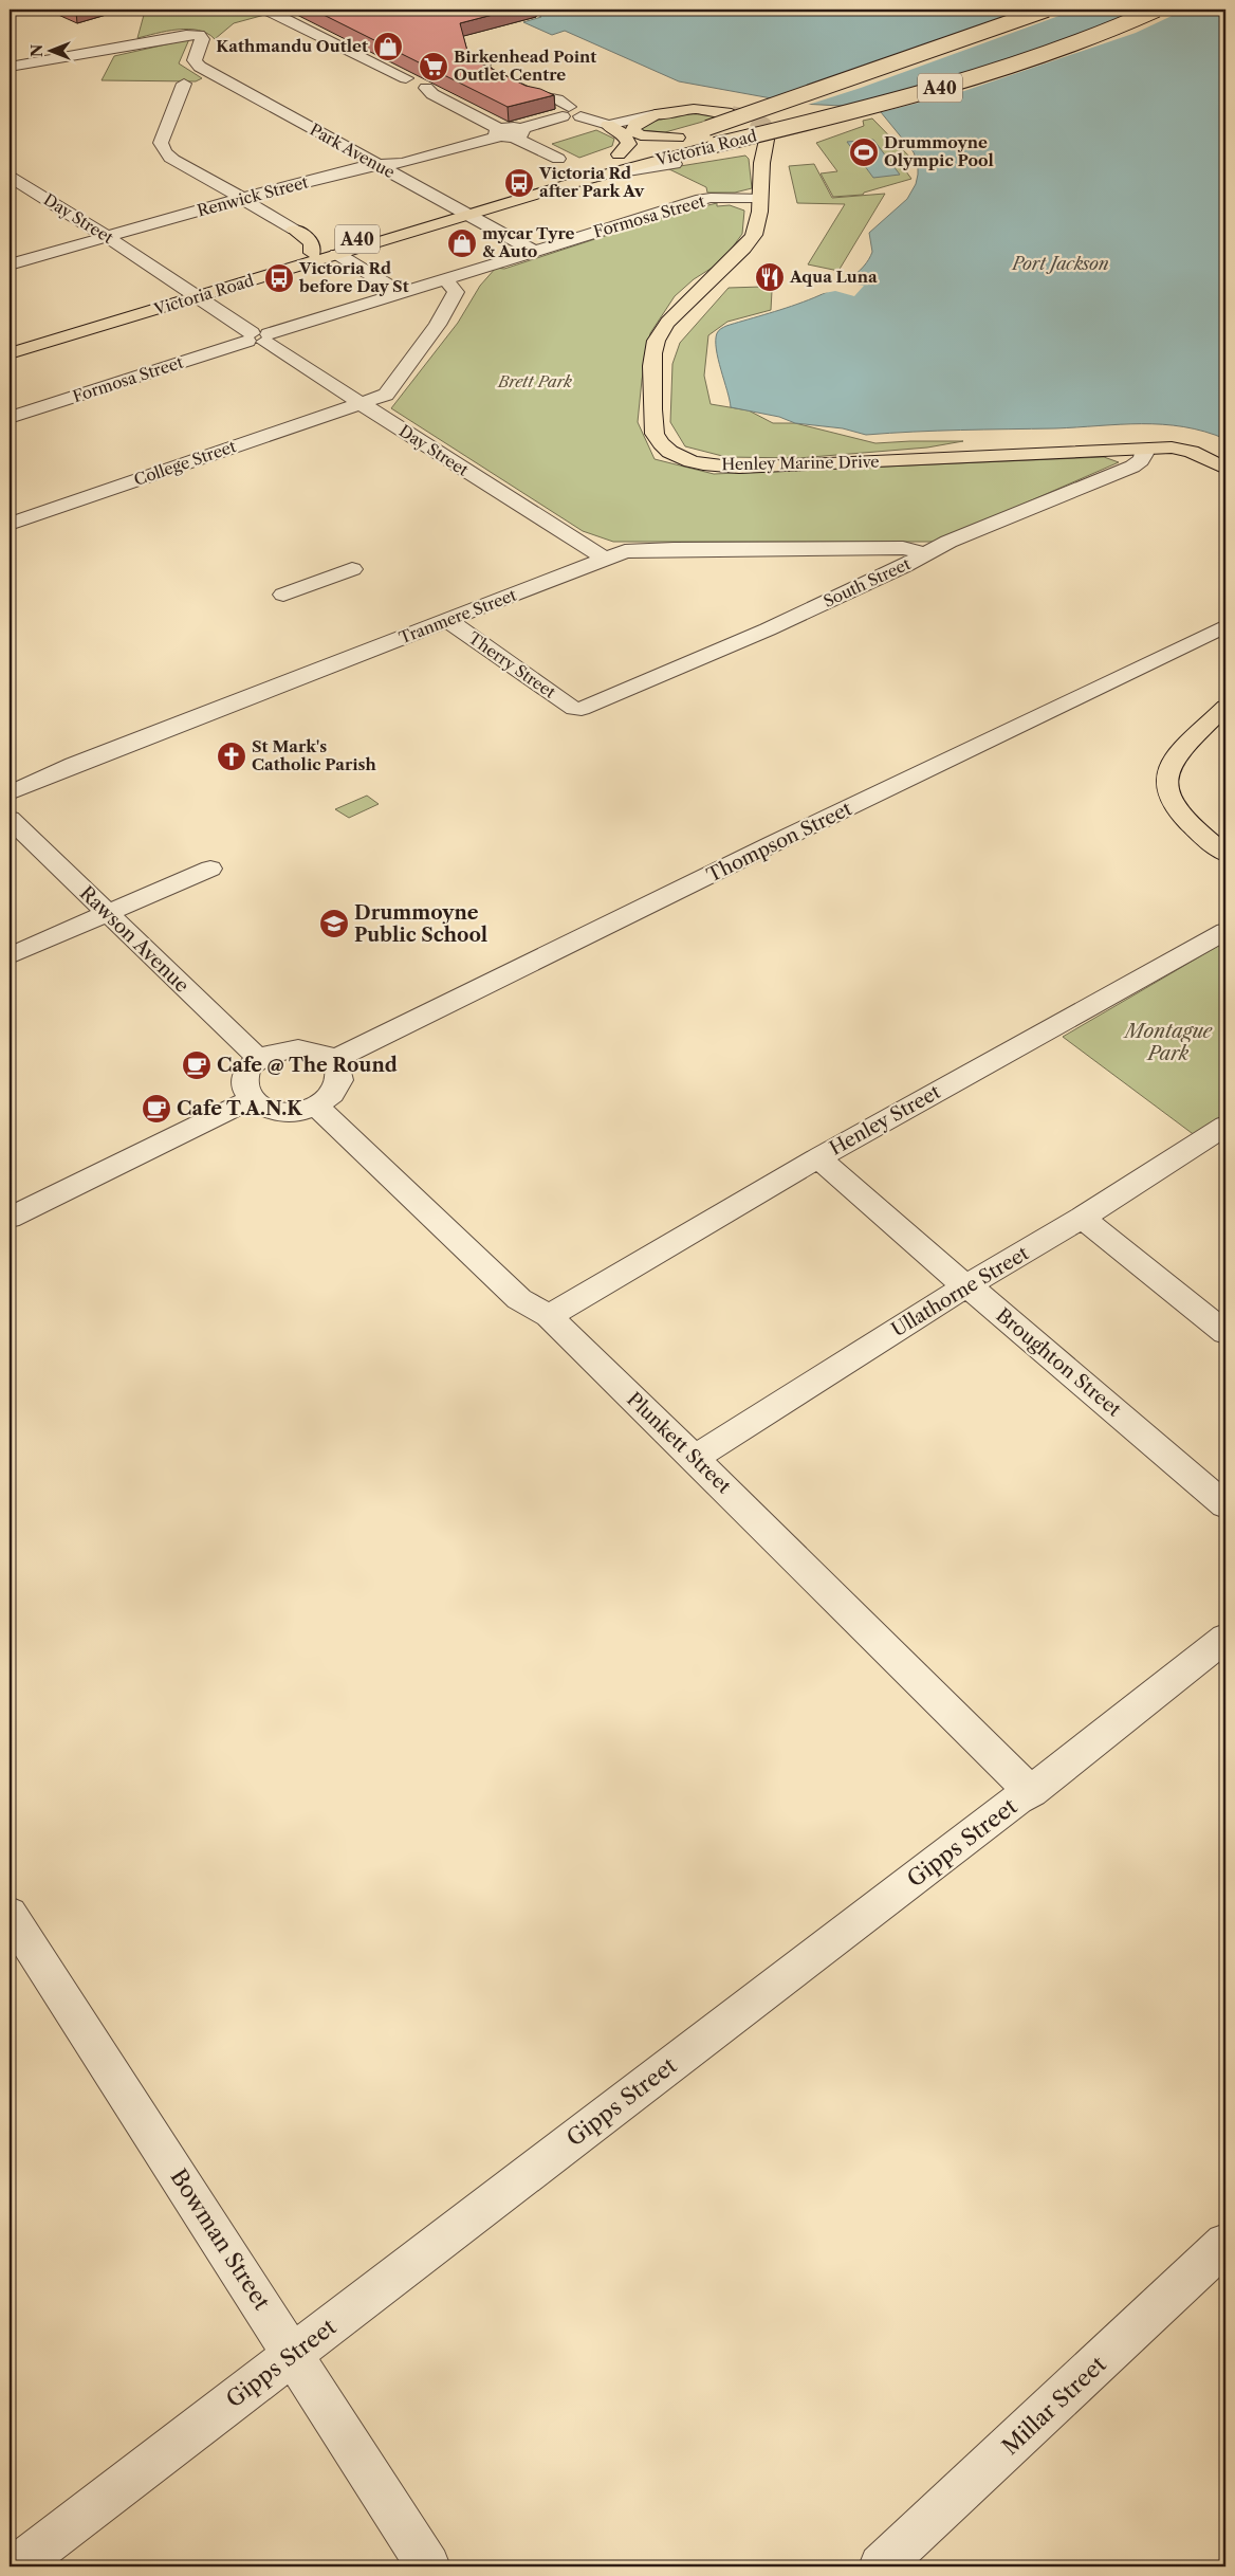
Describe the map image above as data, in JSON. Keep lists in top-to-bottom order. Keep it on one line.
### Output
{"streets":{"main road":["A40","Victoria Road","Henley Marine Drive"],"street":["Park Avenue","Renwick Street","Formosa Street","Day Street","College Street","South Street","Tranmere Street","Therry Street","Thompson Street","Rawson Avenue","Henley Street","Ullathorne Street","Broughton Street","Plunkett Street","Gipps Street","Bowman Street","Millar Street"]},"crossings":[["Victoria Road","Park Avenue"],["Victoria Road","Day Street"],["Park Avenue","Renwick Street"],["Park Avenue","Formosa Street"],["Renwick Street","Day Street"],["Formosa Street","Day Street"],["Formosa Street","College Street"],["Formosa Street","Henley Marine Drive"],["Day Street","College Street"],["Day Street","Tranmere Street"],["Henley Marine Drive","South Street"],["South Street","Tranmere Street"],["South Street","Therry Street"],["Tranmere Street","Therry Street"],["Thompson Street","Rawson Avenue"],["Thompson Street","Plunkett Street"],["Rawson Avenue","Plunkett Street"],["Henley Street","Broughton Street"],["Henley Street","Plunkett Street"],["Ullathorne Street","Broughton Street"],["Ullathorne Street","Plunkett Street"],["Plunkett Street","Gipps Street"],["Gipps Street","Bowman Street"]],"water":["Port Jackson"],"parks":["Brett Park","Montague Park"],"places":{"shop":["Kathmandu Outlet","mycar Tyre & Auto"],"supermarket":["Birkenhead Point Outlet Centre"],"sports":["Drummoyne Olympic Pool"],"bus stop":["Victoria Rd after Park Av","Victoria Rd before Day St"],"restaurant":["Aqua Luna"],"church":["St Mark's Catholic Parish"],"school or university":["Drummoyne Public School"],"cafe":["Cafe @ The Round","Cafe T.A.N.K"]},"north":"left"}
